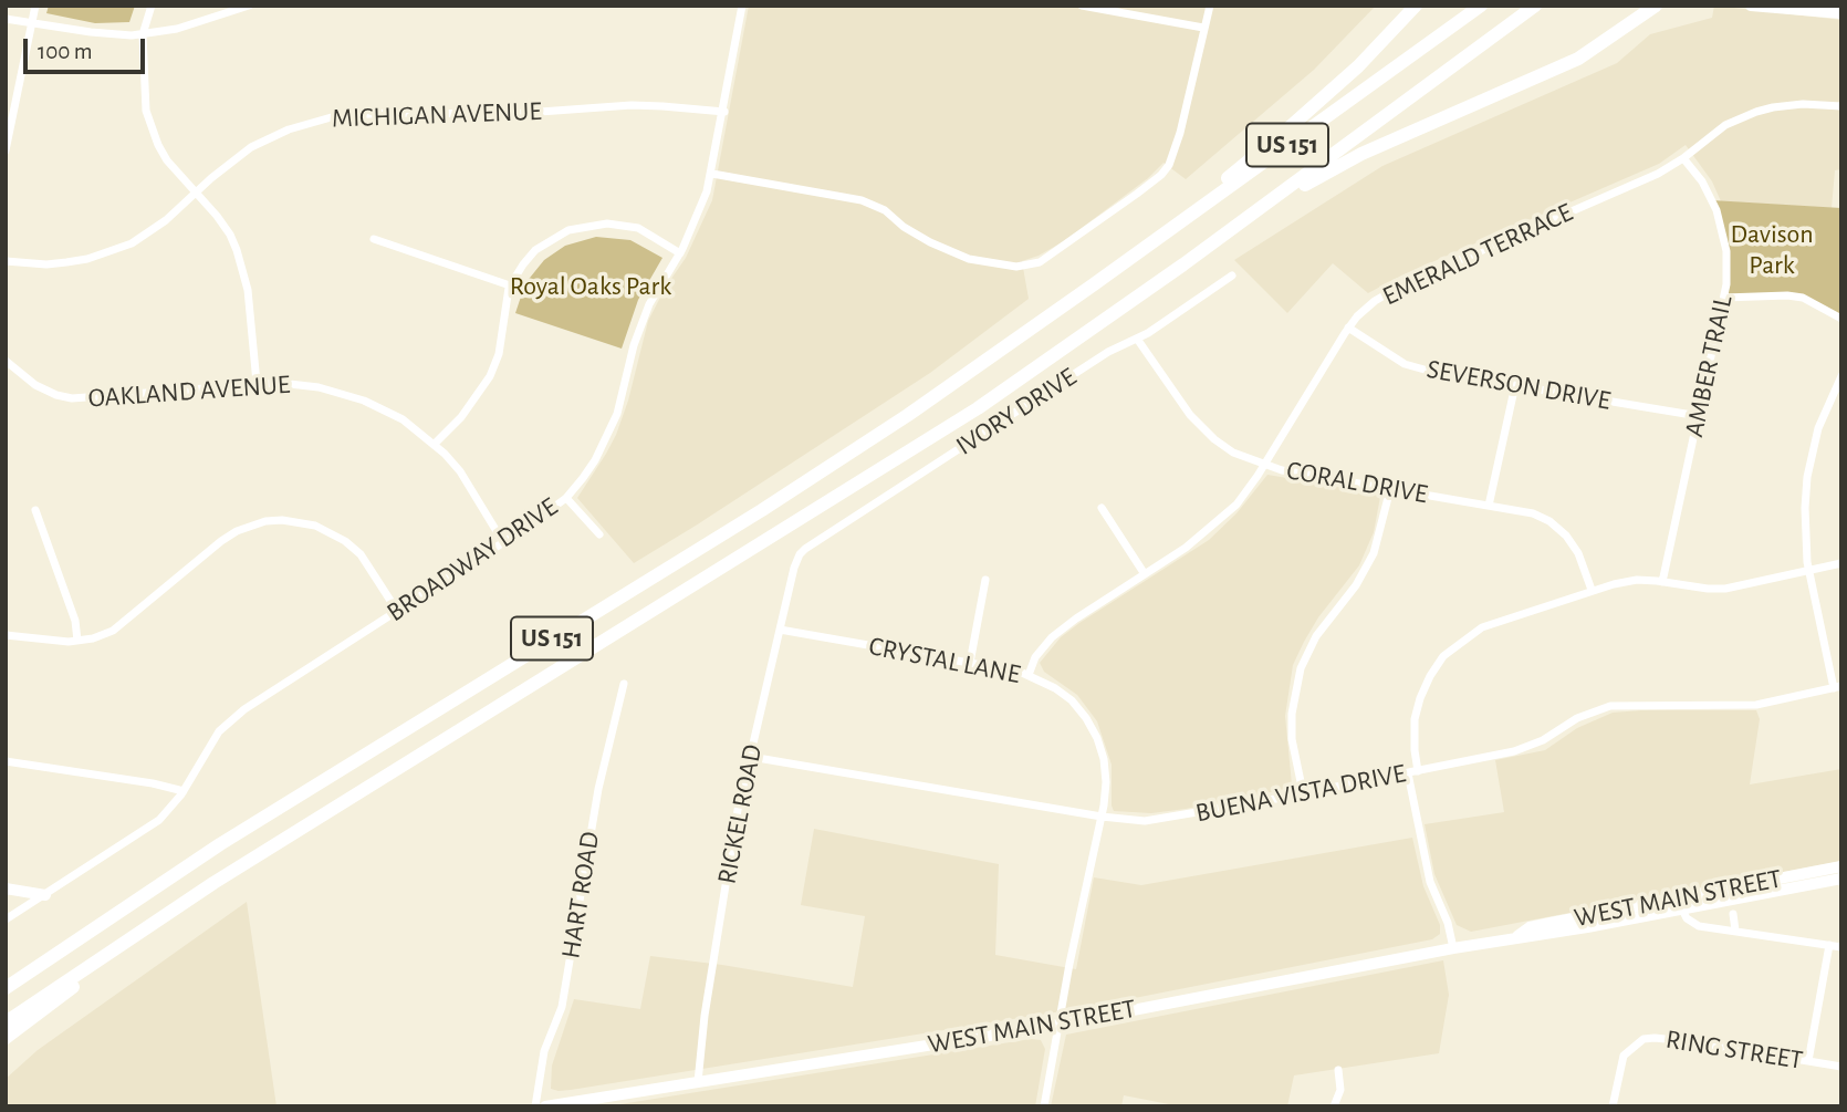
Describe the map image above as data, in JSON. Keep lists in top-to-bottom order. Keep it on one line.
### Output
{"streets":{"highway":["US 151"],"main road":["WEST MAIN STREET"],"street":["MICHIGAN AVENUE","EMERALD TERRACE","AMBER TRAIL","SEVERSON DRIVE","OAKLAND AVENUE","IVORY DRIVE","CORAL DRIVE","BROADWAY DRIVE","CRYSTAL LANE","BUENA VISTA DRIVE","RICKEL ROAD","HART ROAD","RING STREET"]},"crossings":[["MICHIGAN AVENUE","BROADWAY DRIVE"],["EMERALD TERRACE","AMBER TRAIL"],["EMERALD TERRACE","SEVERSON DRIVE"],["EMERALD TERRACE","CORAL DRIVE"],["EMERALD TERRACE","CRYSTAL LANE"],["AMBER TRAIL","SEVERSON DRIVE"],["OAKLAND AVENUE","BROADWAY DRIVE"],["IVORY DRIVE","CORAL DRIVE"],["IVORY DRIVE","RICKEL ROAD"],["CRYSTAL LANE","BUENA VISTA DRIVE"],["CRYSTAL LANE","RICKEL ROAD"],["CRYSTAL LANE","WEST MAIN STREET"],["BUENA VISTA DRIVE","RICKEL ROAD"],["RICKEL ROAD","WEST MAIN STREET"]],"parks":["Davison Park","Royal Oaks Park"],"scale_bar":"100 m"}
